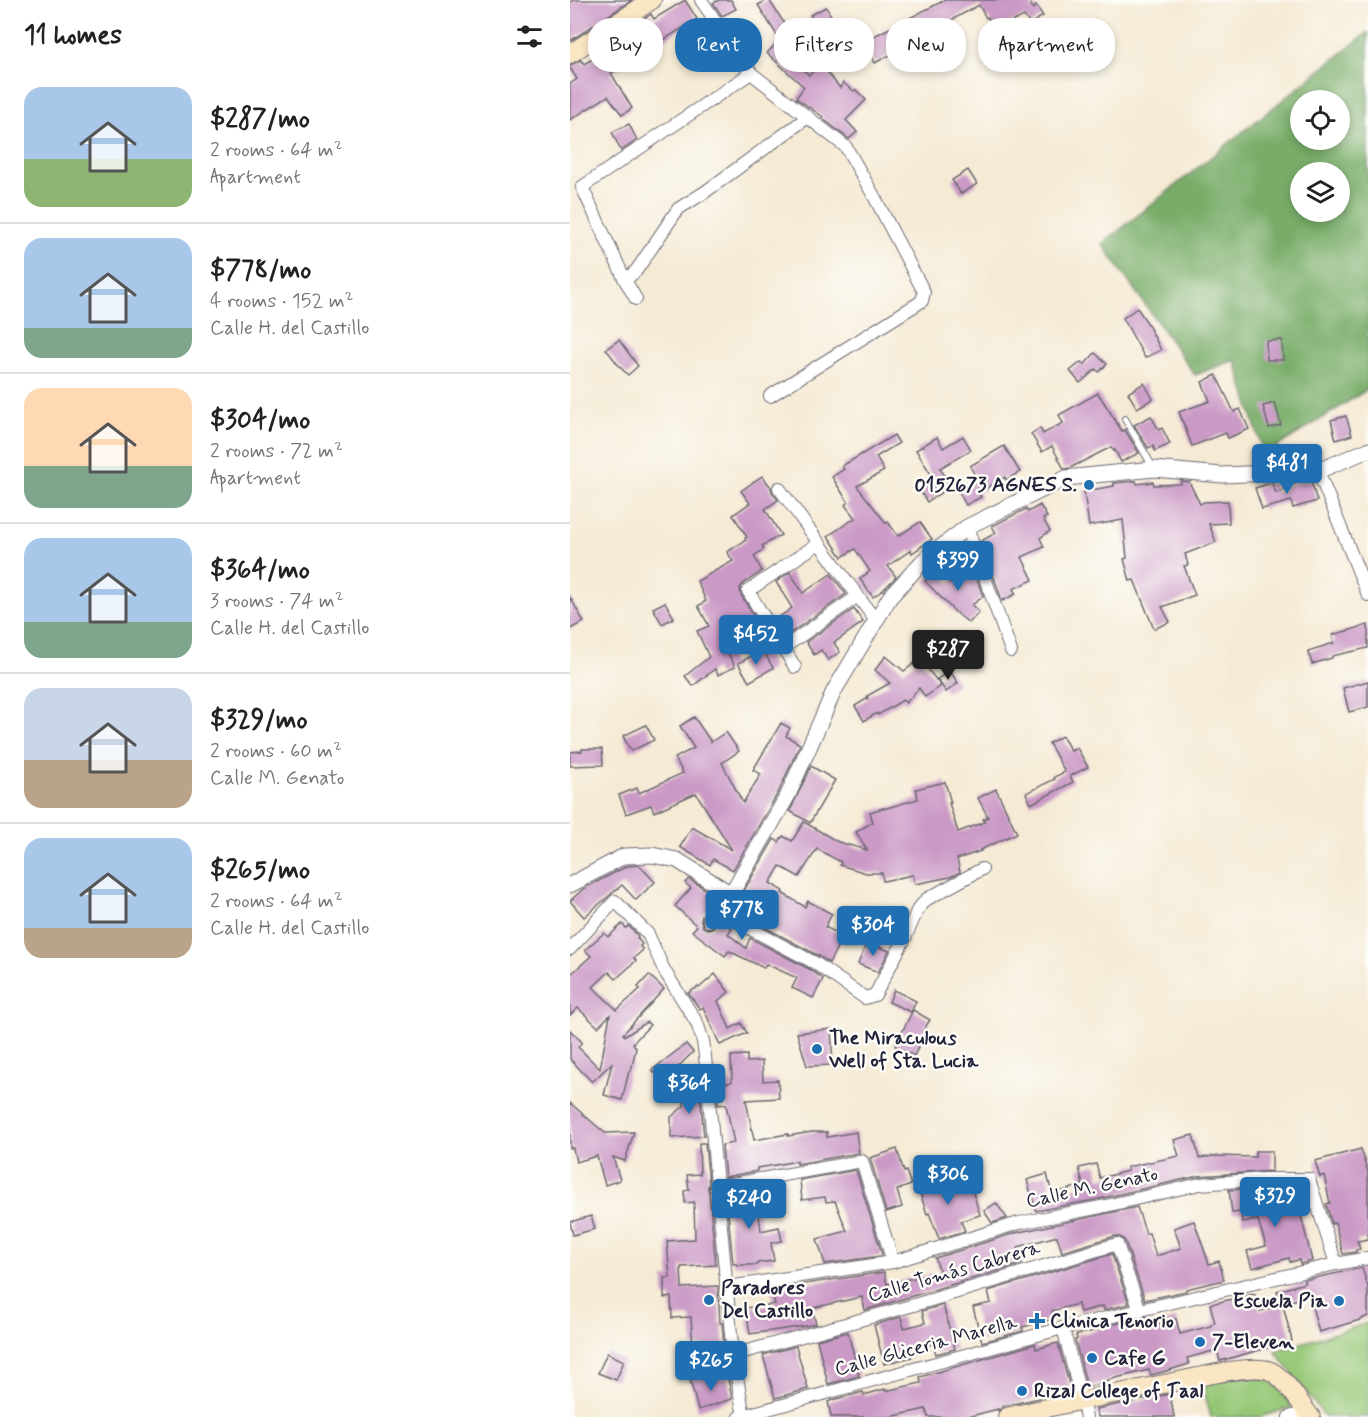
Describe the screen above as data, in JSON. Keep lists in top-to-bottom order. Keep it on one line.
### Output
{"streets":{"street":["Calle M. Genato","Calle Tomás Cabrera","Calle Gliceria Marella"]},"crossings":[["Calle M. Genato","Calle Gliceria Marella"],["Calle Tomás Cabrera","Calle Gliceria Marella"]],"places":{"other":["0152673 AGNES S.","The Miraculous Well of Sta. Lucia","Paradores Del Castillo","Escuela Pia","7-Eleven","Cafe G","Rizal College of Taal"],"health":["Clinica Tenorio"]},"page":{"heading":"11 homes","chip":["Buy","Rent","Filters","New","Apartment"],"list":[{"name":"$287/mo","note":"2 rooms · 64 m² · Apartment"},{"name":"$778/mo","note":"4 rooms · 152 m² · Calle H. del Castillo"},{"name":"$304/mo","note":"2 rooms · 72 m² · Apartment"},{"name":"$364/mo","note":"3 rooms · 74 m² · Calle H. del Castillo"},{"name":"$329/mo","note":"2 rooms · 60 m² · Calle M. Genato"},{"name":"$265/mo","note":"2 rooms · 64 m² · Calle H. del Castillo"}],"price":["$481","$399","$452","$287","$778","$304","$364","$306","$329","$240","$265"]}}
